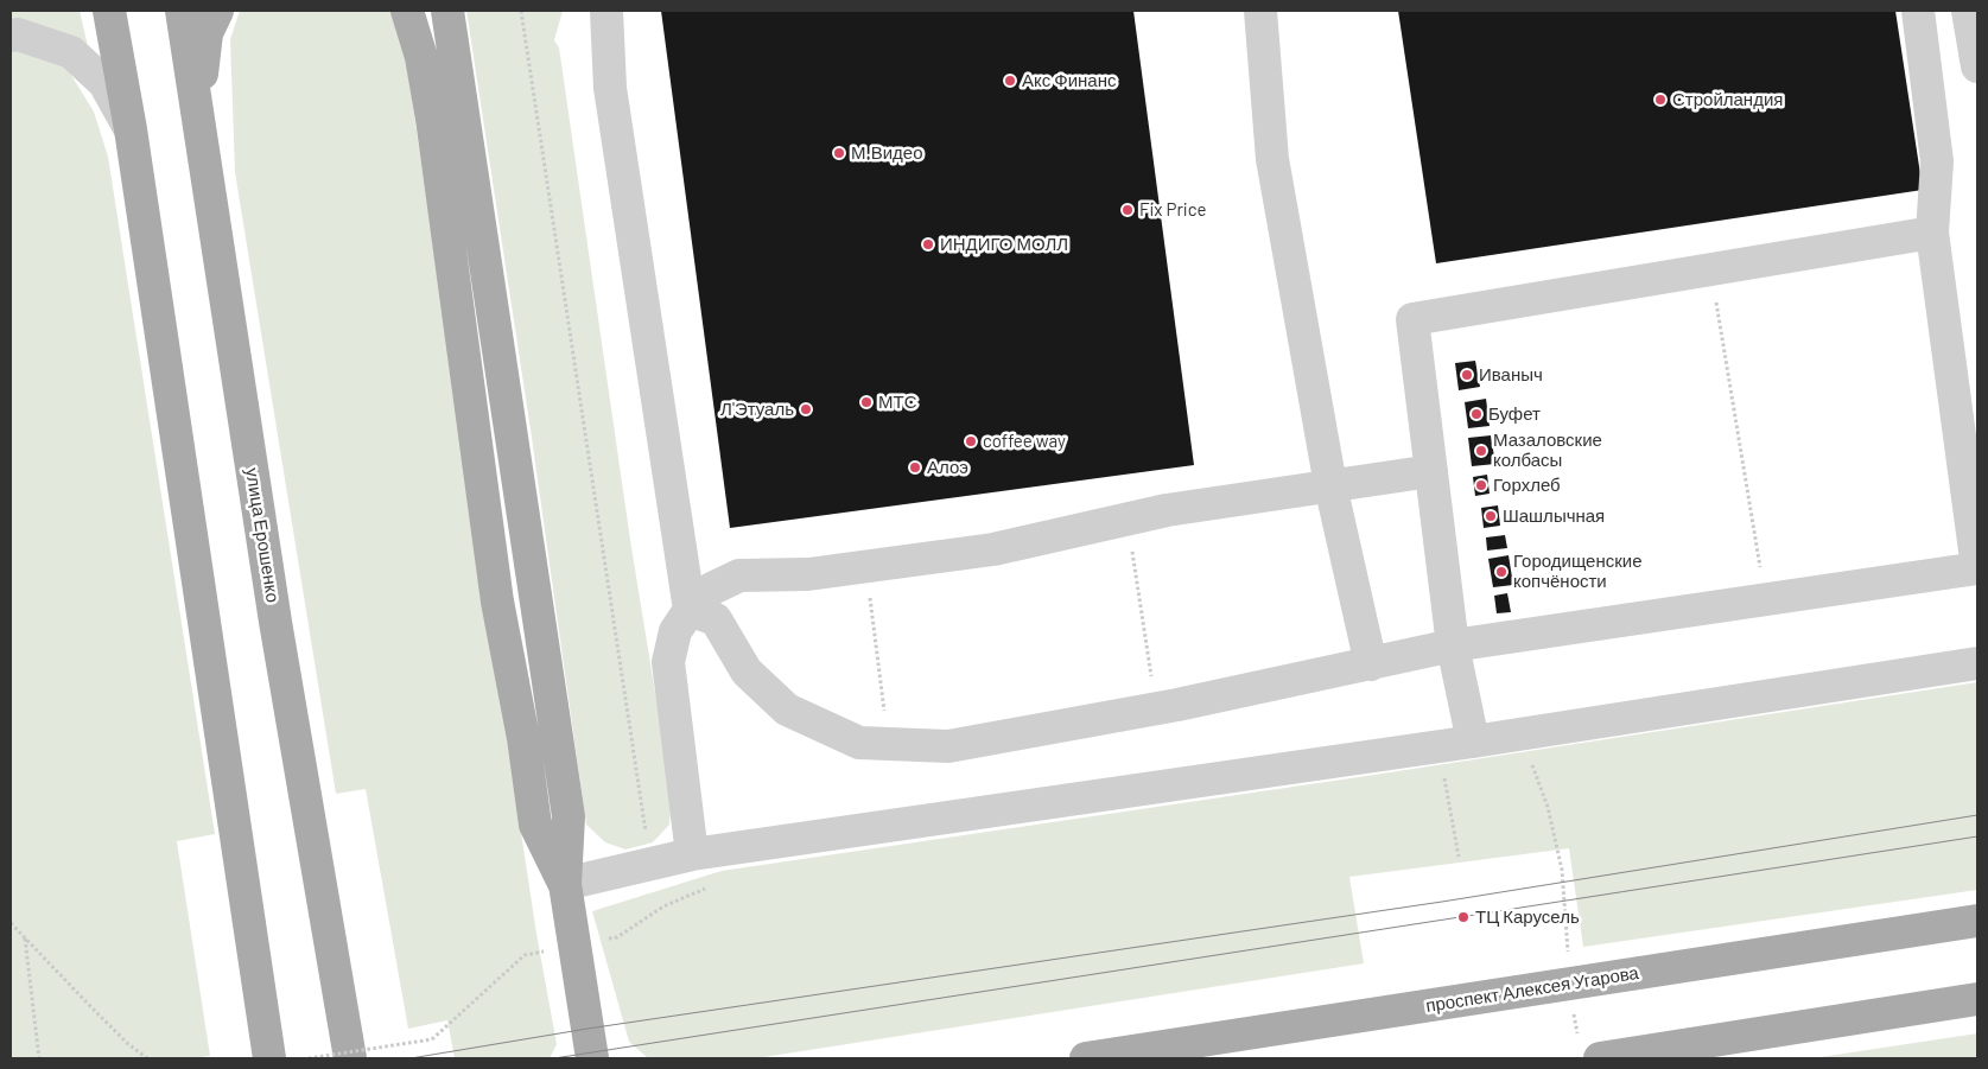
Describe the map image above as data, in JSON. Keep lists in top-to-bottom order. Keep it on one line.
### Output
{"streets":{"main road":["улица Ерошенко","проспект Алексея Угарова"]},"places":["Акс Финанс","Стройландия","М.Видео","Fix Price","ИНДИГО МОЛЛ","Иваныч","МТС","Л'Этуаль","Буфет","coffee way","Мазаловские колбасы","Алоэ","Горхлеб","Шашлычная","Городищенские копчёности","ТЦ Карусель"]}
